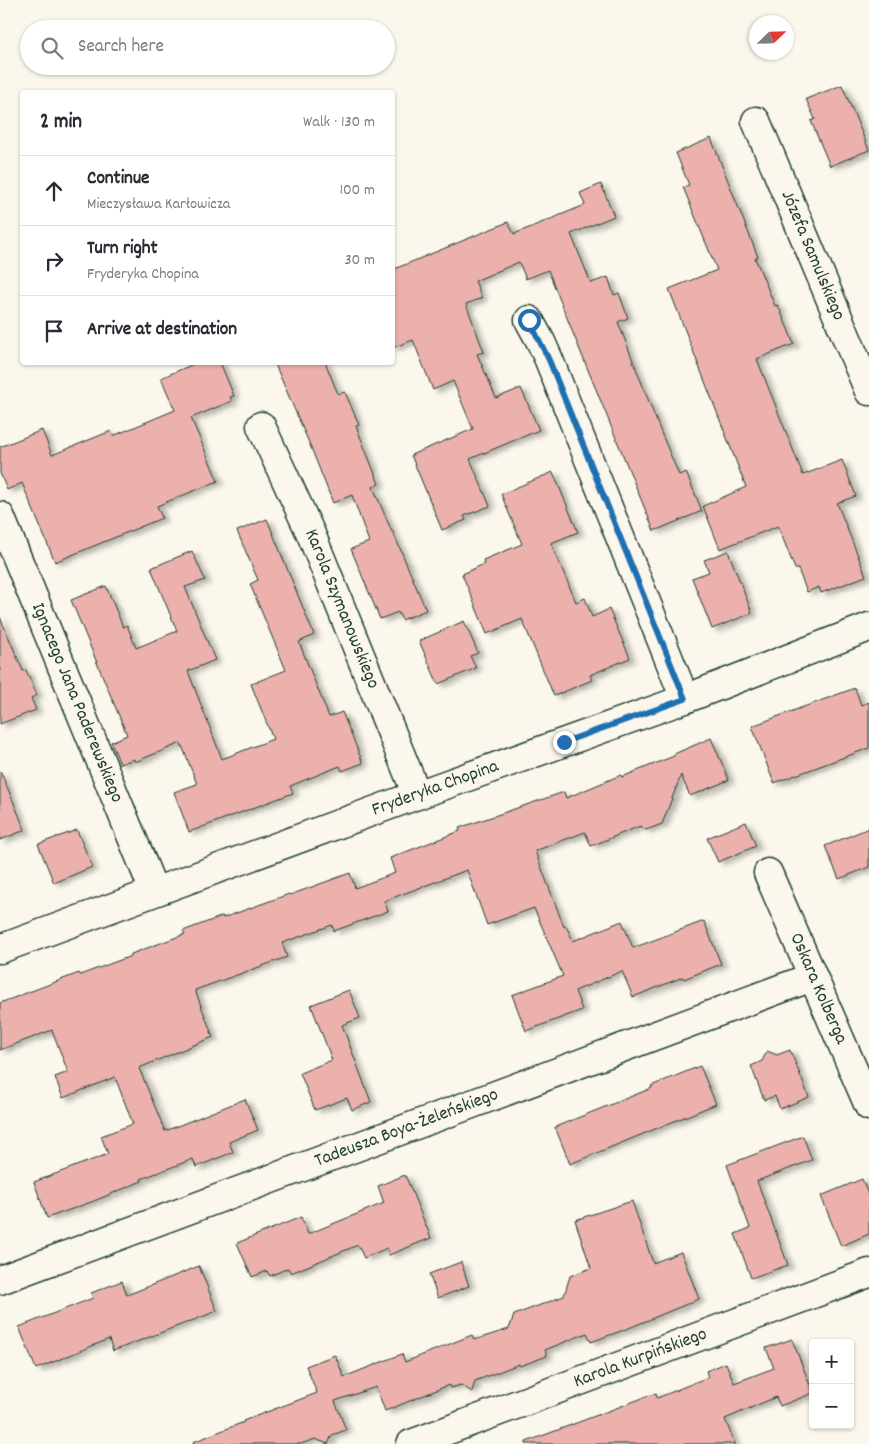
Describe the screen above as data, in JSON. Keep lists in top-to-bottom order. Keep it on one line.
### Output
{"streets":{"street":["Józefa Samulskiego","Karola Szymanowskiego","Ignacego Jana Paderewskiego","Fryderyka Chopina","Oskara Kolberga","Tadeusza Boya-Żeleńskiego","Karola Kurpińskiego"]},"crossings":[["Karola Szymanowskiego","Fryderyka Chopina"],["Ignacego Jana Paderewskiego","Fryderyka Chopina"],["Oskara Kolberga","Tadeusza Boya-Żeleńskiego"]],"north":"top right","page":{"search":"Search here","heading":["2 min","Walk · 130 m"],"list":[["Continue","Mieczysława Karłowicza","100 m"],["Turn right","Fryderyka Chopina","30 m"],"Arrive at destination"],"map_buttons":["+","−"]}}
